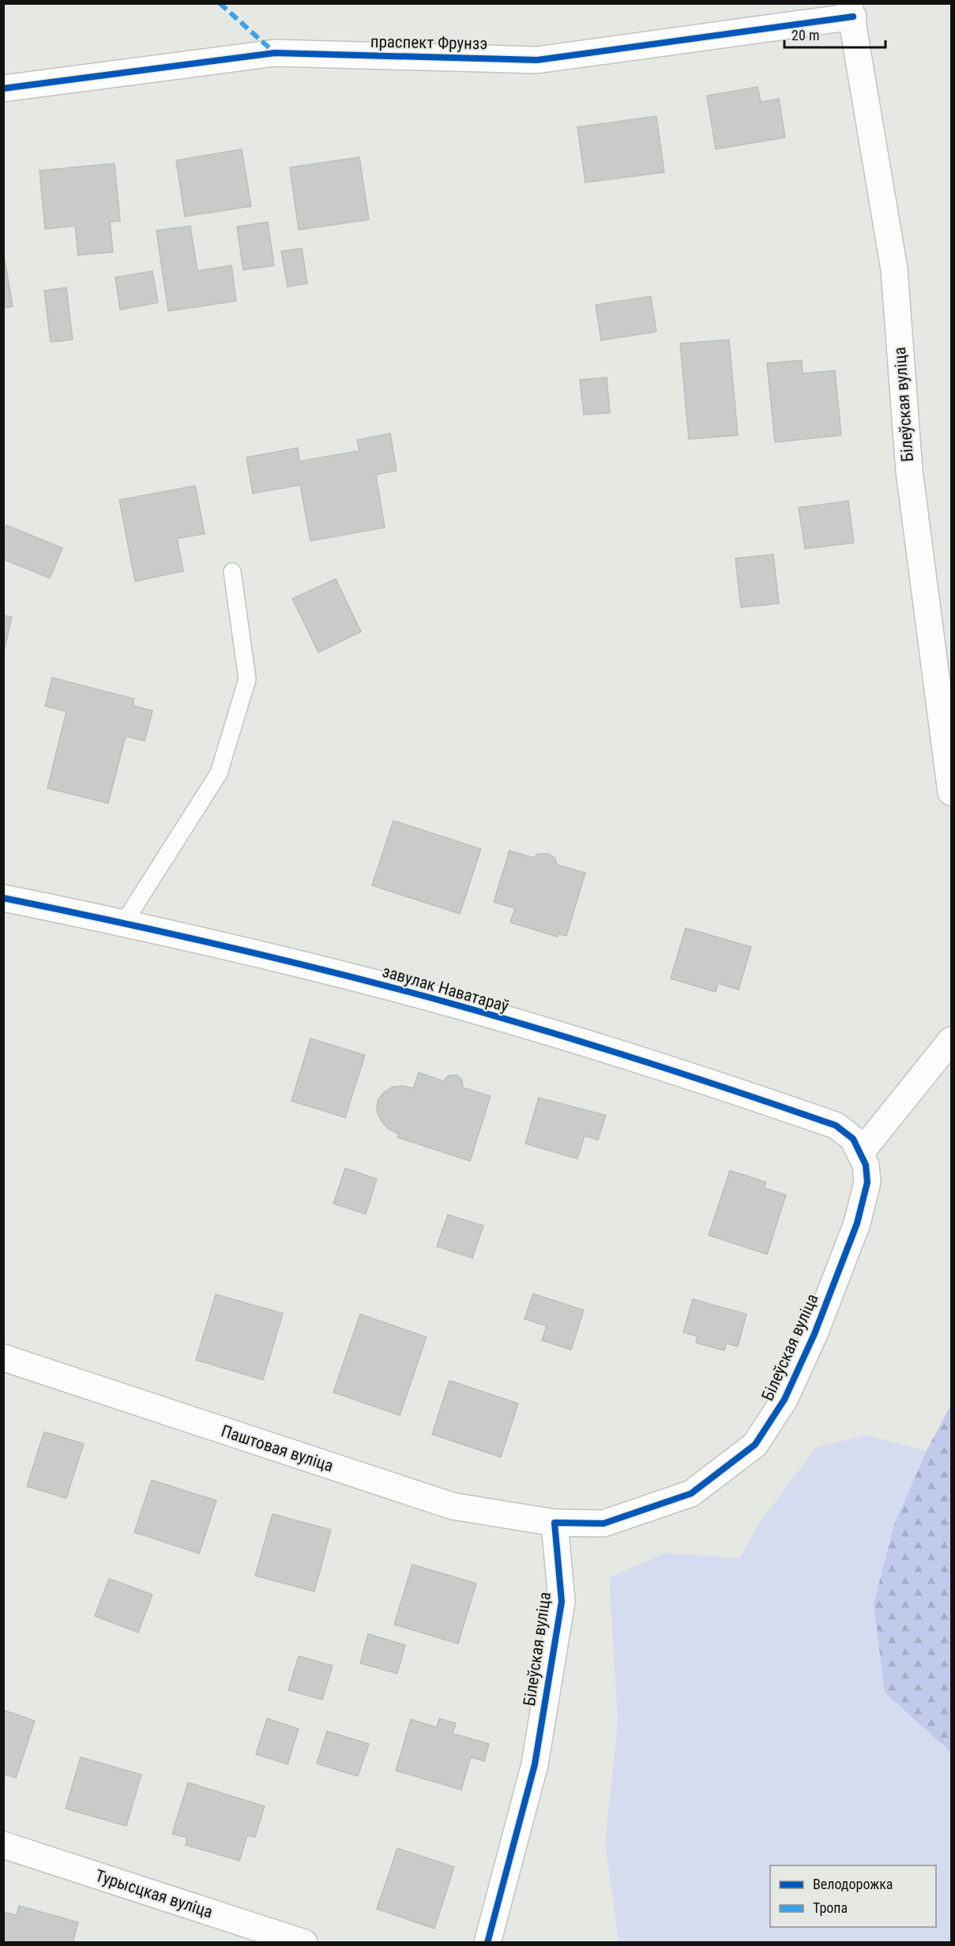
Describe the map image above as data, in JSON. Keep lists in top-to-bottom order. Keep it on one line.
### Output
{"streets":{"street":["праспект Фрунзэ","Білеўская вуліца","завулак Наватараў","Паштовая вуліца","Турысцкая вуліца"]},"crossings":[["праспект Фрунзэ","Білеўская вуліца"],["Білеўская вуліца","завулак Наватараў"],["Білеўская вуліца","Паштовая вуліца"]],"legend":["Велодорожка","Тропа"],"scale_bar":"20 m"}
